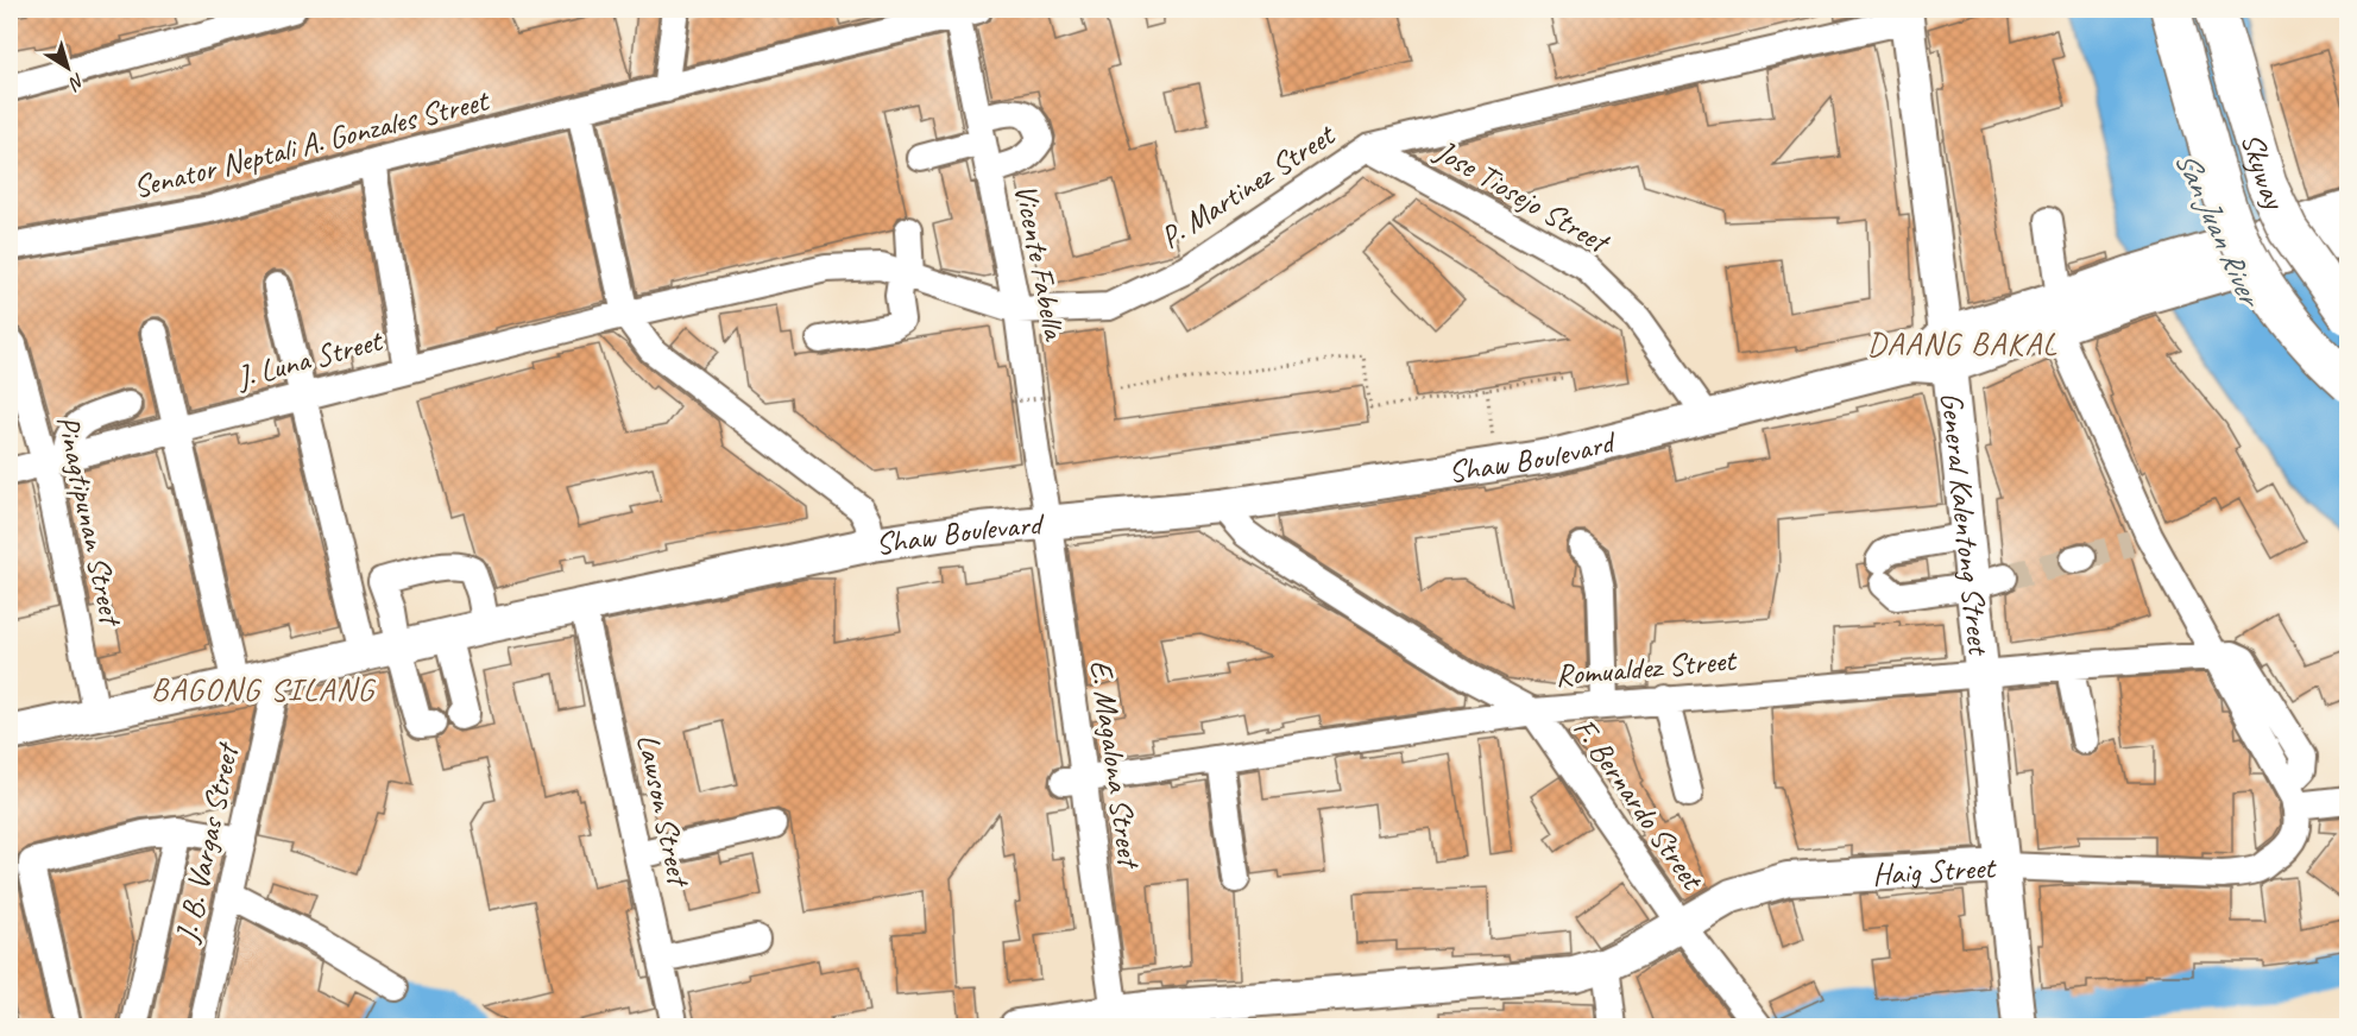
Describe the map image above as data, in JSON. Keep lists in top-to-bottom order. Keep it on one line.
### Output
{"streets":{"highway":["Skyway"],"main road":["Shaw Boulevard","General Kalentong Street","Haig Street"],"street":["Senator Neptali A. Gonzales Street","P. Martinez Street","Jose Tiosejo Street","Vicente Fabella","J. Luna Street","Pinagtipunan Street","Romualdez Street","E. Magalona Street","F. Bernardo Street","Lawson Street","J. B. Vargas Street"]},"crossings":[["P. Martinez Street","Jose Tiosejo Street"],["P. Martinez Street","Vicente Fabella"],["P. Martinez Street","J. Luna Street"],["P. Martinez Street","General Kalentong Street"],["Jose Tiosejo Street","Shaw Boulevard"],["Vicente Fabella","Shaw Boulevard"],["Vicente Fabella","E. Magalona Street"],["J. Luna Street","Pinagtipunan Street"],["Shaw Boulevard","Pinagtipunan Street"],["Shaw Boulevard","General Kalentong Street"],["Shaw Boulevard","E. Magalona Street"],["Shaw Boulevard","F. Bernardo Street"],["Shaw Boulevard","Lawson Street"],["Shaw Boulevard","J. B. Vargas Street"],["General Kalentong Street","Romualdez Street"],["General Kalentong Street","Haig Street"],["Romualdez Street","E. Magalona Street"],["Romualdez Street","F. Bernardo Street"],["E. Magalona Street","Haig Street"],["F. Bernardo Street","Haig Street"]],"districts":["DAANG BAKAL","BAGONG SILANG"],"water":["San Juan River"],"north":"bottom right"}
